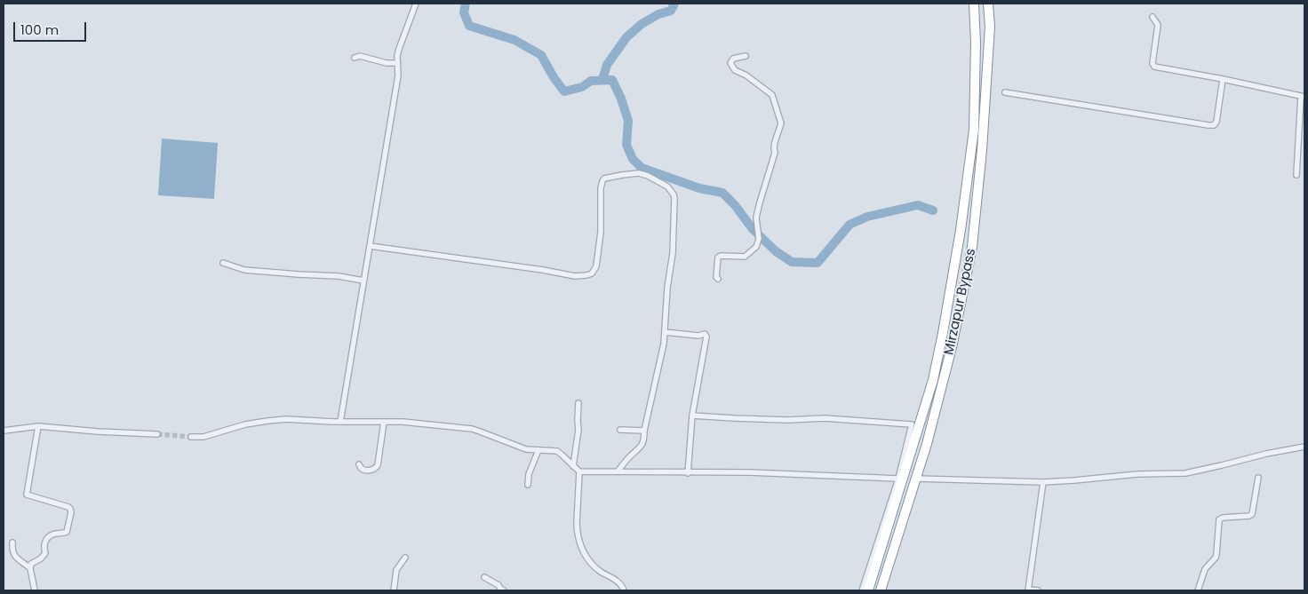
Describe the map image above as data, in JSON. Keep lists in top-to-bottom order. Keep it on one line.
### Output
{"streets":{"highway":["Mirzapur Bypass"]},"scale_bar":"100 m"}
